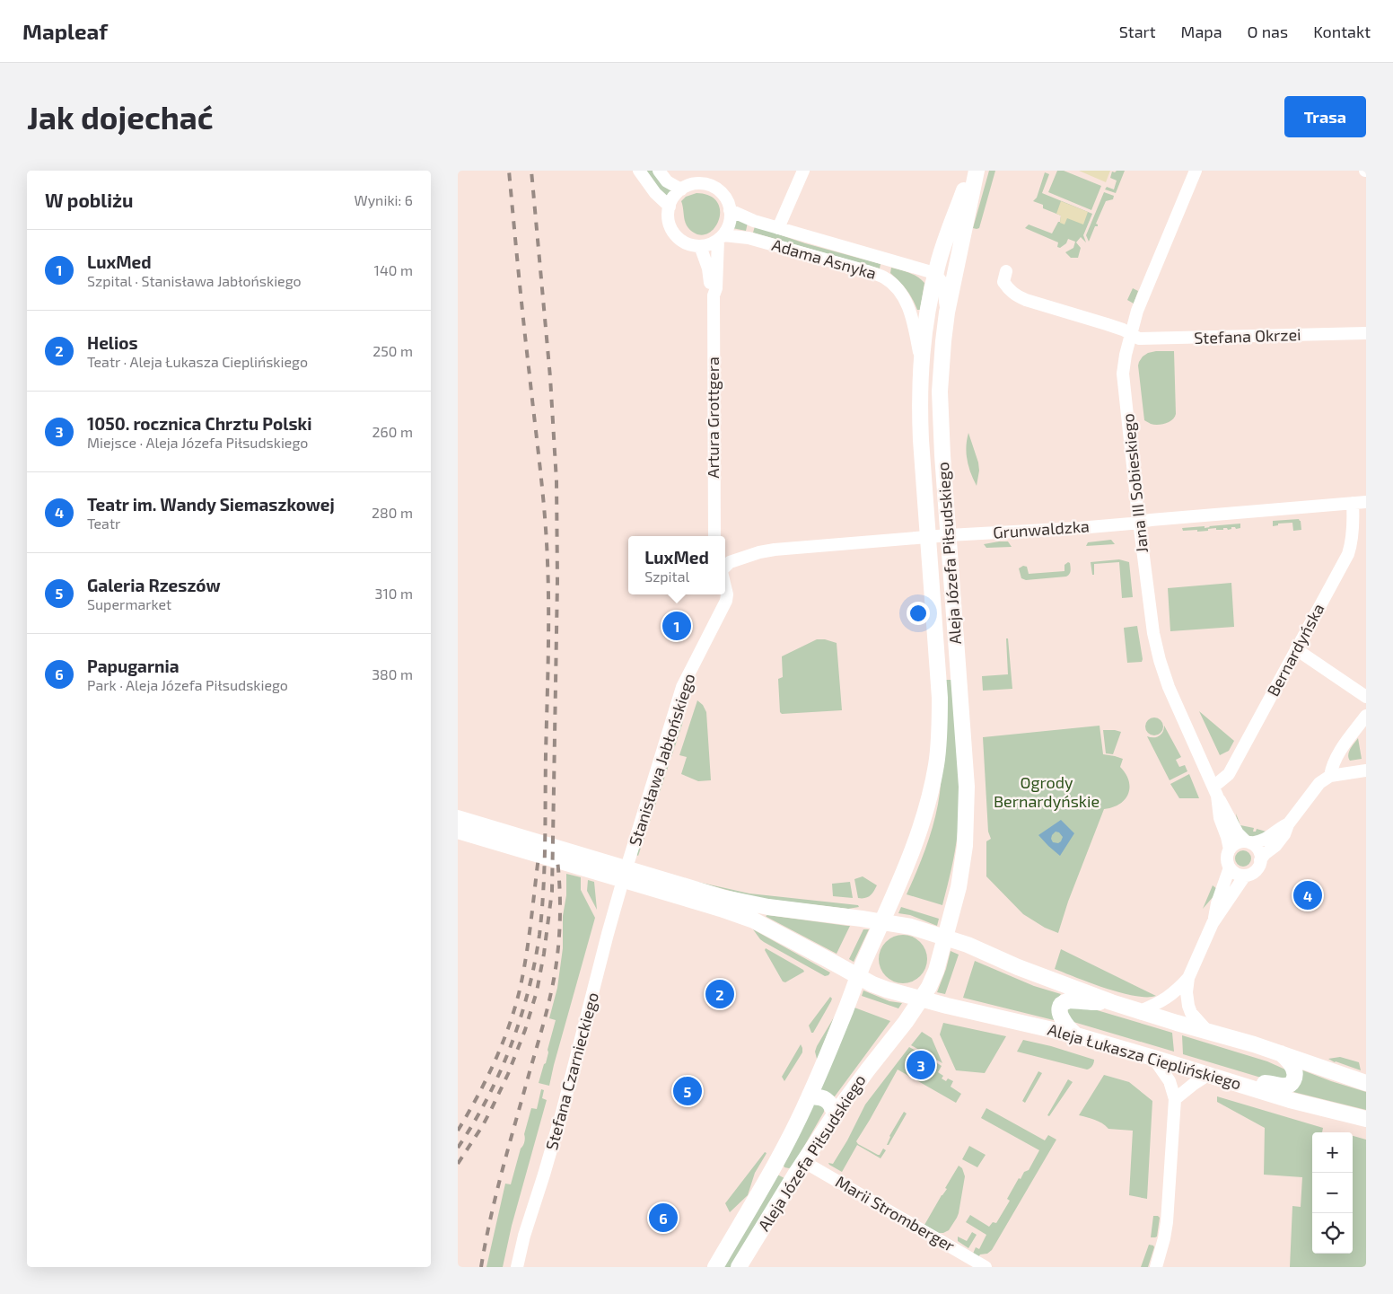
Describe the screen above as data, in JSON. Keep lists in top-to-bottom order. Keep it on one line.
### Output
{"streets":{"main road":["Aleja Józefa Piłsudskiego","Aleja Łukasza Cieplińskiego"],"street":["Adama Asnyka","Stefana Okrzei","Artura Grottgera","Jana III Sobieskiego","Grunwaldzka","Bernardyńska","Stanisława Jabłońskiego","Stefana Czarnieckiego","Marii Stromberger"]},"crossings":[["Adama Asnyka","Artura Grottgera"],["Adama Asnyka","Aleja Józefa Piłsudskiego"],["Stefana Okrzei","Jana III Sobieskiego"],["Jana III Sobieskiego","Grunwaldzka"],["Jana III Sobieskiego","Bernardyńska"],["Grunwaldzka","Aleja Józefa Piłsudskiego"],["Grunwaldzka","Bernardyńska"],["Aleja Józefa Piłsudskiego","Aleja Łukasza Cieplińskiego"],["Aleja Józefa Piłsudskiego","Marii Stromberger"],["Stanisława Jabłońskiego","Stefana Czarnieckiego"]],"parks":["Ogrody Bernardyńskie"],"page":{"header":"Mapleaf","nav":["Start","Mapa","O nas","Kontakt"],"buttons":"Trasa","title":"Jak dojechać","heading":["W pobliżu","Wyniki: 6"],"list":[{"mark":"1","name":"LuxMed","note":"Szpital · Stanisława Jabłońskiego","value":"140 m"},{"mark":"2","name":"Helios","note":"Teatr · Aleja Łukasza Cieplińskiego","value":"250 m"},{"mark":"3","name":"1050. rocznica Chrztu Polski","note":"Miejsce · Aleja Józefa Piłsudskiego","value":"260 m"},{"mark":"4","name":"Teatr im. Wandy Siemaszkowej","note":"Teatr","value":"280 m"},{"mark":"5","name":"Galeria Rzeszów","note":"Supermarket","value":"310 m"},{"mark":"6","name":"Papugarnia","note":"Park · Aleja Józefa Piłsudskiego","value":"380 m"}],"popup":["LuxMed","Szpital"],"pins":["1","4","2","3","5","6"],"map_buttons":["+","−"]}}
